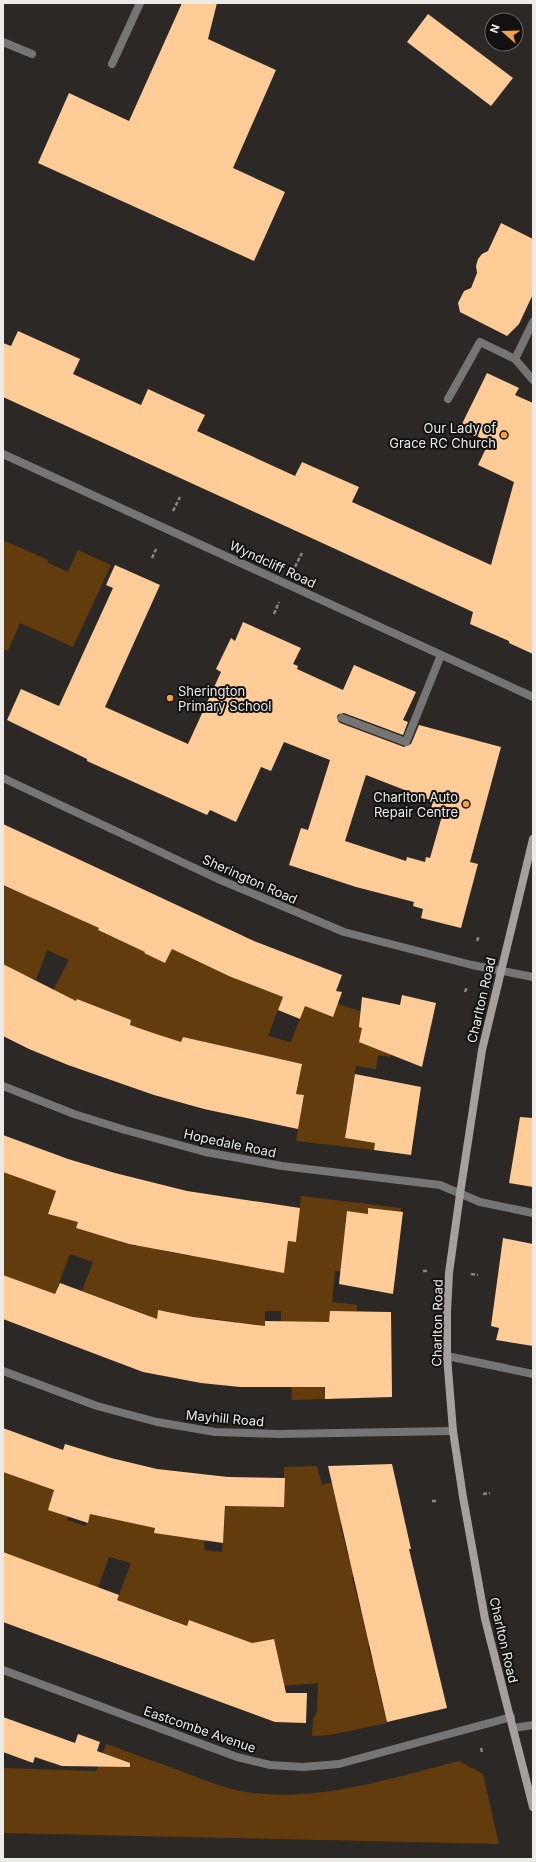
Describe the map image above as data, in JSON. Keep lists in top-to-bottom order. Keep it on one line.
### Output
{"streets":{"main road":["Charlton Road"],"street":["Wyndcliff Road","Sherington Road","Hopedale Road","Mayhill Road","Eastcombe Avenue"]},"crossings":[["Sherington Road","Charlton Road"],["Charlton Road","Hopedale Road"],["Charlton Road","Mayhill Road"],["Charlton Road","Eastcombe Avenue"]],"places":["Our Lady of Grace RC Church","Sherington Primary School","Charlton Auto Repair Centre"],"north":"left"}
